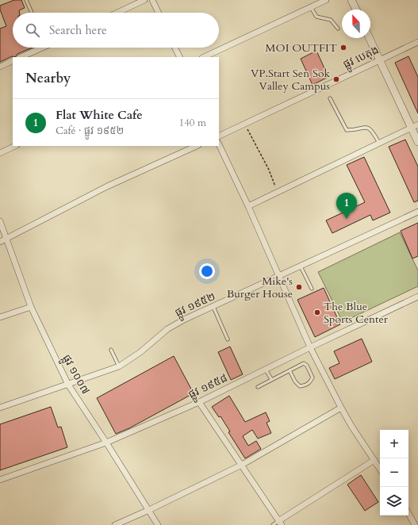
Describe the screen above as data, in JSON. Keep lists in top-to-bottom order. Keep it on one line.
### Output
{"streets":{"street":["ផ្លូវ បេតុង","ផ្លូវ ១៩៥២","ផ្លូវ ១០០៧","ផ្លូវ ១៩៥៨"]},"crossings":[["ផ្លូវ ១៩៥២","ផ្លូវ ១០០៧"],["ផ្លូវ ១០០៧","ផ្លូវ ១៩៥៨"]],"places":["MOI OUTFIT","VP.Start Sen Sok Valley Campus","Mike's Burger House","The Blue Sports Center"],"north":"top","page":{"search":"Search here","heading":"Nearby","list":[{"mark":"1","name":"Flat White Cafe","note":"Café · ផ្លូវ ១៩៥២","value":"140 m"}],"pins":"1","map_buttons":["+","−"]}}
